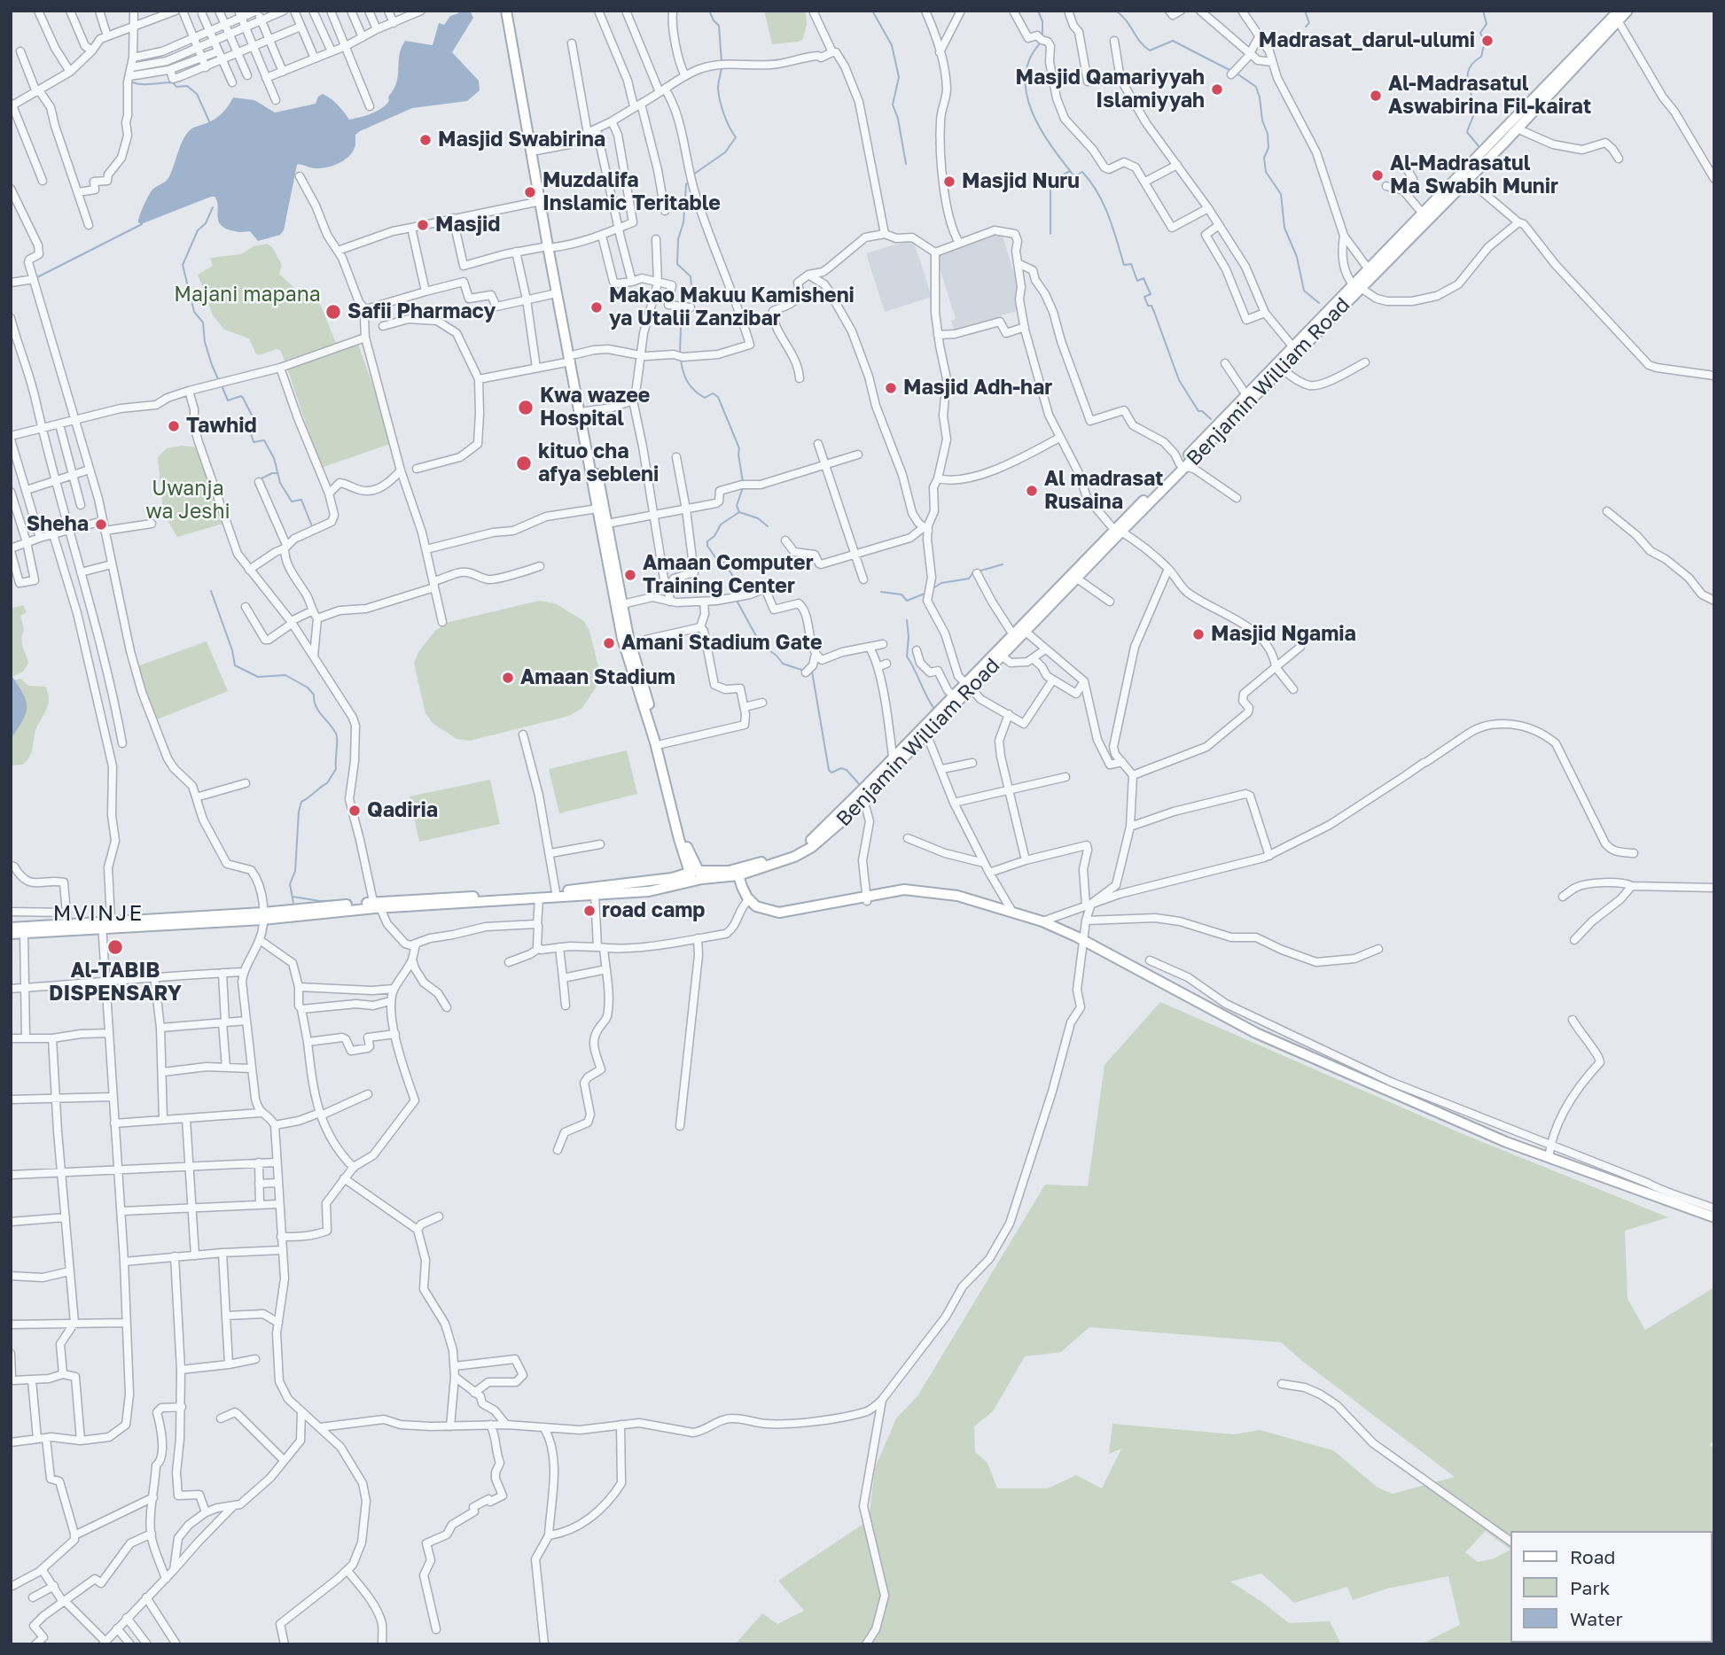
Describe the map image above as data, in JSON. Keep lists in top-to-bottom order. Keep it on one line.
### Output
{"streets":{"main road":["Benjamin William Road"]},"districts":["MVINJE"],"parks":["Majani mapana","Uwanja wa Jeshi"],"places":["Madrasat_darul-ulumi","Masjid Qamariyyah Islamiyyah","Al-Madrasatul Aswabirina Fil-kairat","Masjid Swabirina","Al-Madrasatul Ma Swabih Munir","Masjid Nuru","Muzdalifa Inslamic Teritable","Masjid","Makao Makuu Kamisheni ya Utalii Zanzibar","Safii Pharmacy","Masjid Adh-har","Kwa wazee Hospital","Tawhid","kituo cha afya sebleni","Al madrasat Rusaina","Sheha","Amaan Computer Training Center","Masjid Ngamia","Amani Stadium Gate","Amaan Stadium","Qadiria","road camp","Al-TABIB DISPENSARY"],"legend":["Road","Park","Water"]}
